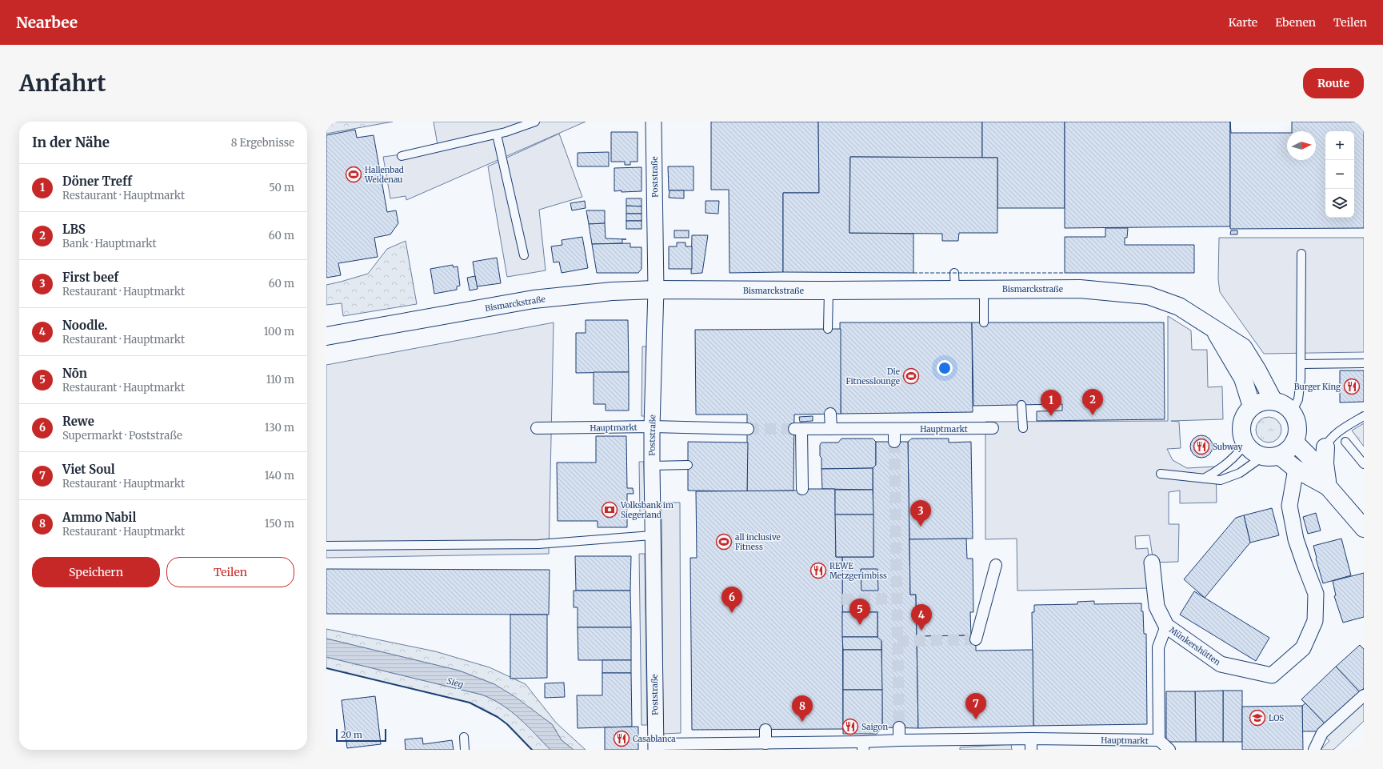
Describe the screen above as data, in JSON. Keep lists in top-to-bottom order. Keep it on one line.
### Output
{"streets":{"street":["Poststraße","Bismarckstraße","Hauptmarkt","Münkershütten"]},"crossings":[["Poststraße","Bismarckstraße"],["Poststraße","Hauptmarkt"],["Hauptmarkt","Münkershütten"]],"water":["Sieg"],"places":{"sports":["Hallenbad Weidenau","Die Fitnesslounge","all inclusive Fitness"],"restaurant":["Burger King","Subway","REWE Metzgerimbiss","Saigon","Casablanca"],"bank":["Volksbank im Siegerland"],"school or university":["LOS"]},"scale_bar":"20 m","north":"right","page":{"header":"Nearbee","nav":["Karte","Ebenen","Teilen"],"buttons":["Route",["Speichern","Teilen"]],"title":"Anfahrt","heading":["In der Nähe","8 Ergebnisse"],"map_buttons":["+","−"],"list":[{"mark":"1","name":"Döner Treff","note":"Restaurant · Hauptmarkt","value":"50 m"},{"mark":"2","name":"LBS","note":"Bank · Hauptmarkt","value":"60 m"},{"mark":"3","name":"First beef","note":"Restaurant · Hauptmarkt","value":"60 m"},{"mark":"4","name":"Noodle.","note":"Restaurant · Hauptmarkt","value":"100 m"},{"mark":"5","name":"Nōn","note":"Restaurant · Hauptmarkt","value":"110 m"},{"mark":"6","name":"Rewe","note":"Supermarkt · Poststraße","value":"130 m"},{"mark":"7","name":"Viet Soul","note":"Restaurant · Hauptmarkt","value":"140 m"},{"mark":"8","name":"Ammo Nabil","note":"Restaurant · Hauptmarkt","value":"150 m"}],"pins":["2","1","3","6","5","4","7","8"],"scale":"20 m"}}
